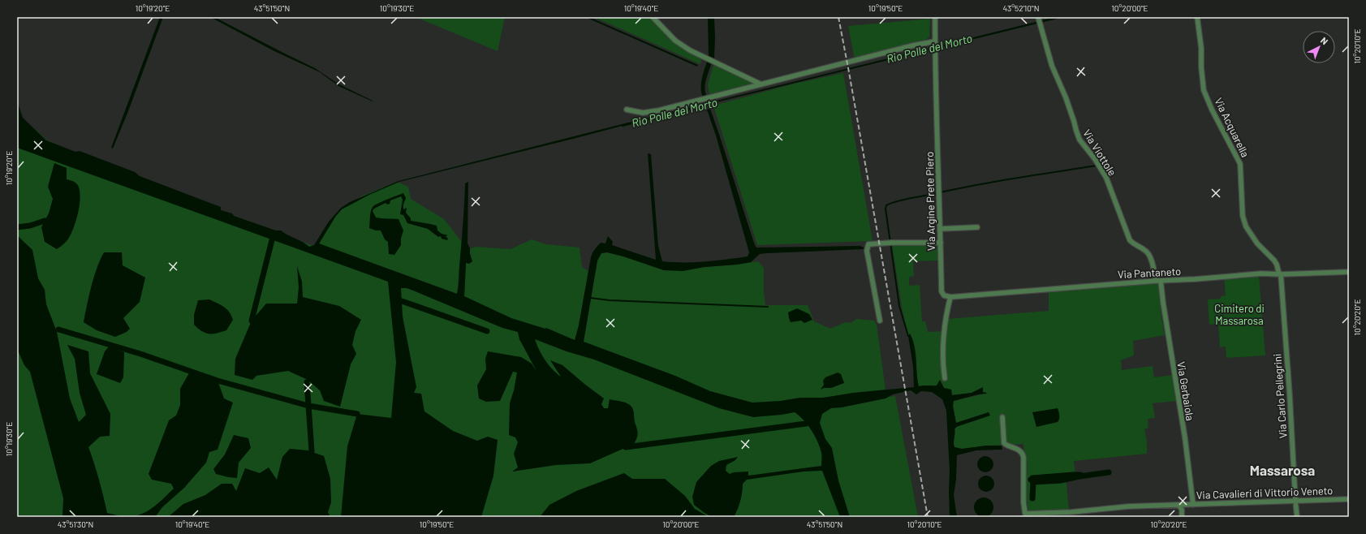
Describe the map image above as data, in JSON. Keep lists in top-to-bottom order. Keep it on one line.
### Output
{"streets":{"street":["Via Acquarella","Via Viottole","Via Argine Prete Piero","Via Pantaneto","Via Gerbaiola","Via Carlo Pellegrini","Via Cavalieri di Vittorio Veneto"]},"crossings":[["Via Acquarella","Via Pantaneto"],["Via Acquarella","Via Carlo Pellegrini"],["Via Viottole","Via Pantaneto"],["Via Argine Prete Piero","Via Pantaneto"],["Via Pantaneto","Via Gerbaiola"],["Via Pantaneto","Via Carlo Pellegrini"],["Via Gerbaiola","Via Cavalieri di Vittorio Veneto"],["Via Carlo Pellegrini","Via Cavalieri di Vittorio Veneto"]],"districts":["Massarosa"],"water":["Rio Polle del Morto"],"parks":["Cimitero di Massarosa"],"north":"top right","coordinates":["10°19'20\"E","43°51'50\"N","10°19'30\"E","10°19'40\"E","10°19'50\"E","43°52'10\"N","10°20'00\"E","10°20'10\"E","10°20'20\"E","43°51'30\"N"]}
